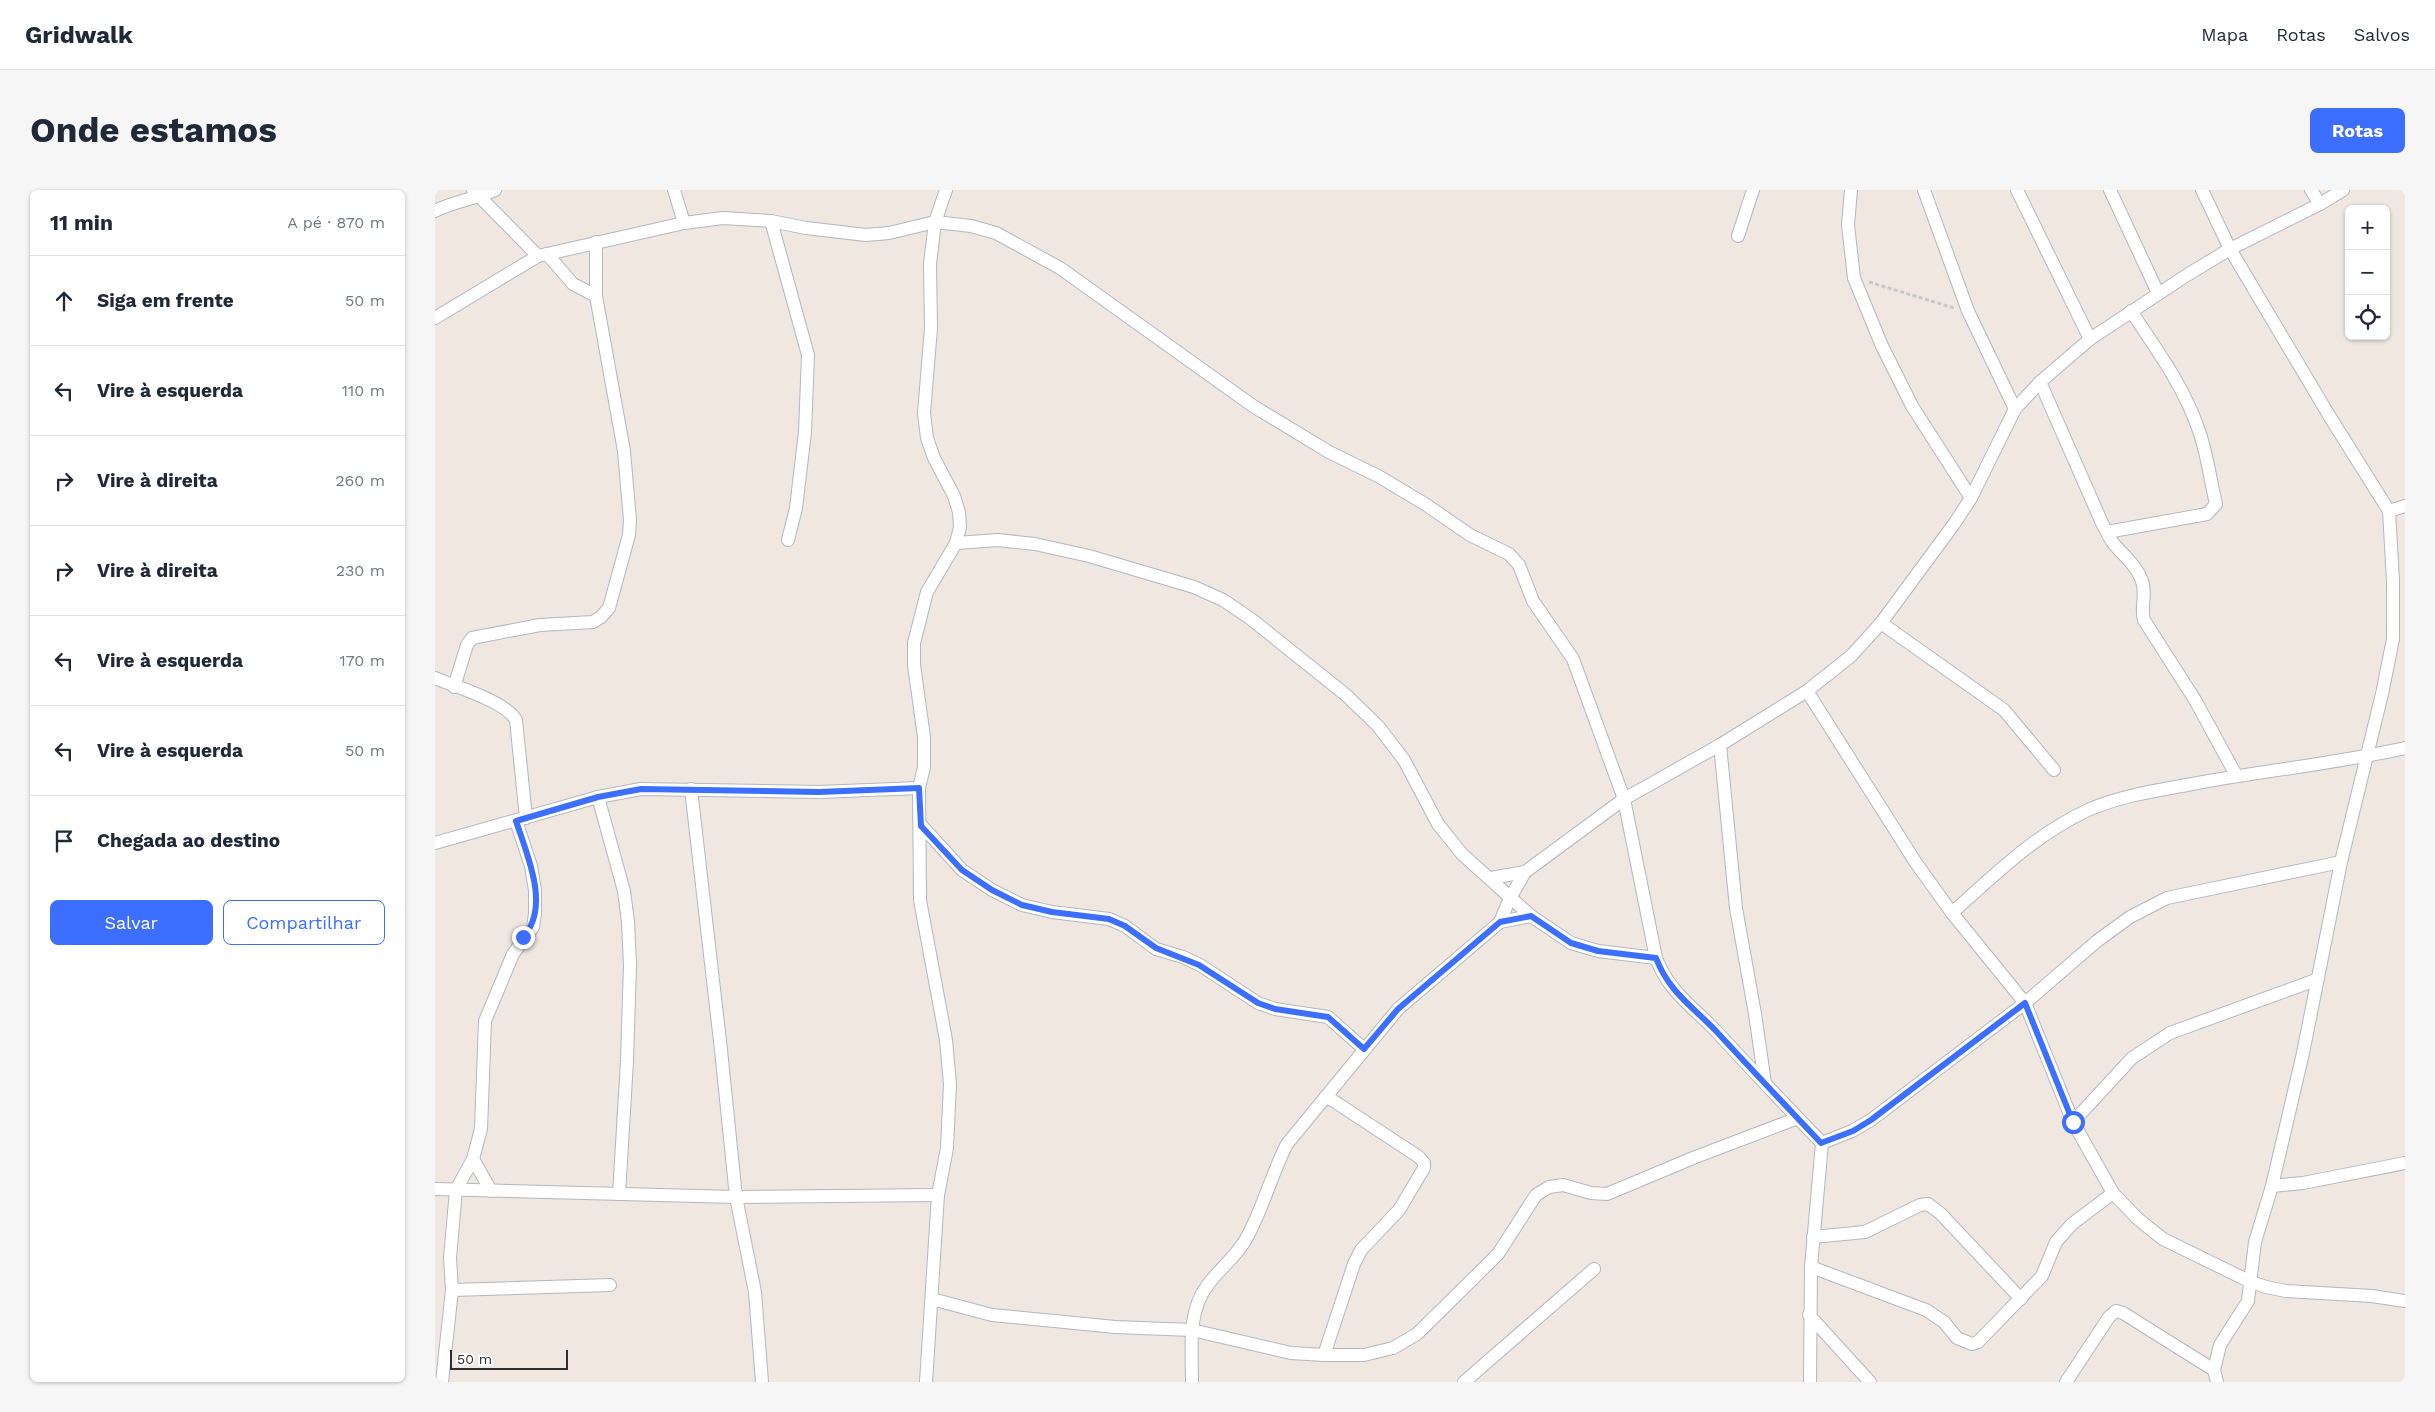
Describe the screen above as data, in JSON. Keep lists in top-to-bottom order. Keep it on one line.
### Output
{"scale_bar":"50 m","page":{"header":"Gridwalk","nav":["Mapa","Rotas","Salvos"],"buttons":["Rotas",["Salvar","Compartilhar"]],"title":"Onde estamos","heading":["11 min","A pé · 870 m"],"map_buttons":["+","−"],"list":[["Siga em frente","50 m"],["Vire à esquerda","110 m"],["Vire à direita","260 m"],["Vire à direita","230 m"],["Vire à esquerda","170 m"],["Vire à esquerda","50 m"],"Chegada ao destino"],"scale":"50 m"}}
